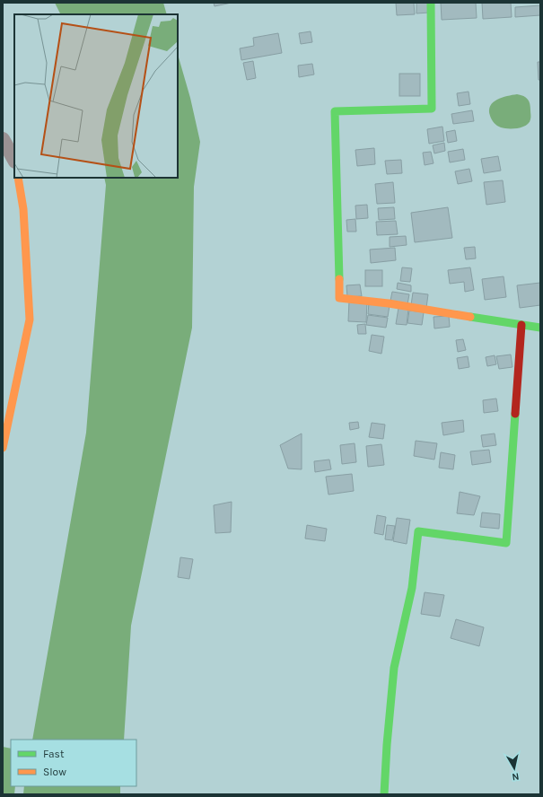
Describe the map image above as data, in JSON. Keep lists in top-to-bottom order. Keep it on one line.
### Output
{"legend":["Fast","Slow"],"north":"bottom"}
